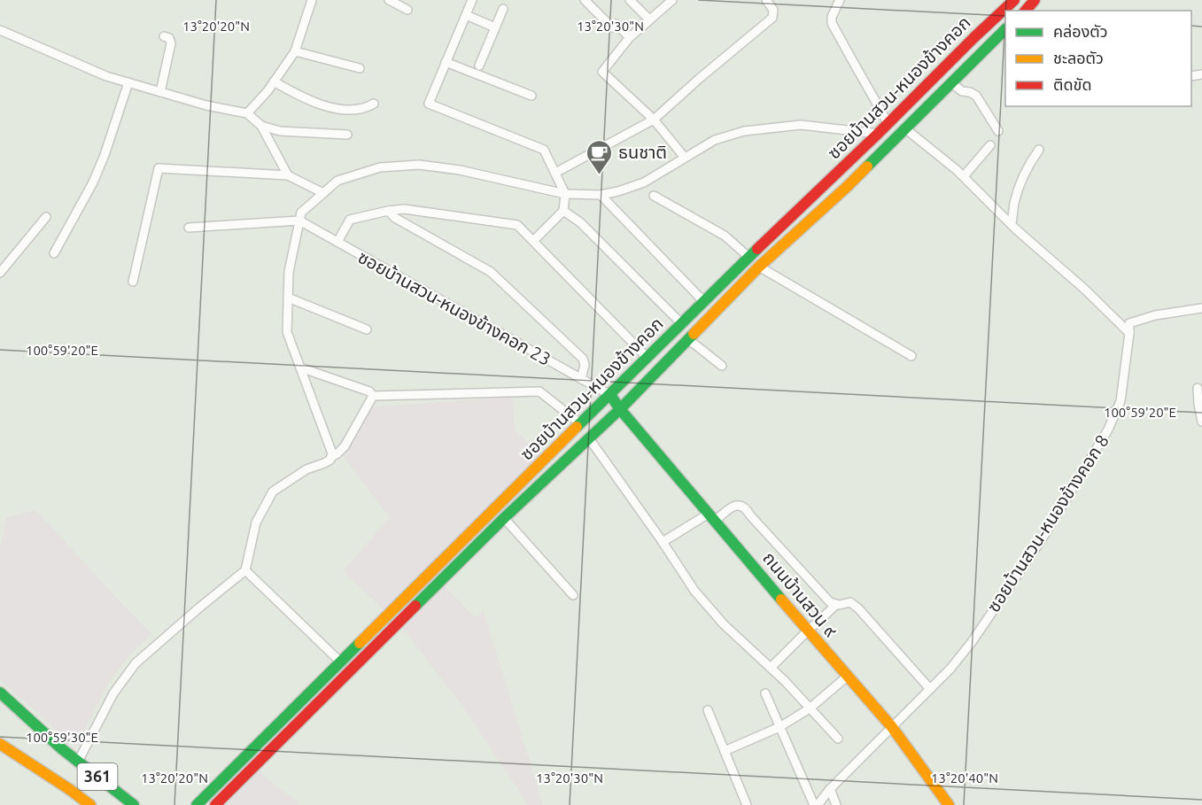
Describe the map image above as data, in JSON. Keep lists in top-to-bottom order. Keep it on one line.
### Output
{"streets":{"main road":["ซอยบ้านสวน-หนองข้างคอก","ถนนบ้านสวน ๙","361"],"street":["ซอยบ้านสวน-หนองข้างคอก 23","ซอยบ้านสวน-หนองข้างคอก 8"]},"crossings":[["ซอยบ้านสวน-หนองข้างคอก","ซอยบ้านสวน-หนองข้างคอก 23"],["ซอยบ้านสวน-หนองข้างคอก","ถนนบ้านสวน ๙"],["ซอยบ้านสวน-หนองข้างคอก 23","ถนนบ้านสวน ๙"],["ซอยบ้านสวน-หนองข้างคอก 8","ถนนบ้านสวน ๙"]],"places":{"cafe":["ธนชาติ"]},"legend":["คล่องตัว","ชะลอตัว","ติดขัด"],"coordinates":["13°20'20\"N","13°20'30\"N","100°59'20\"E","100°59'30\"E","13°20'40\"N"]}
